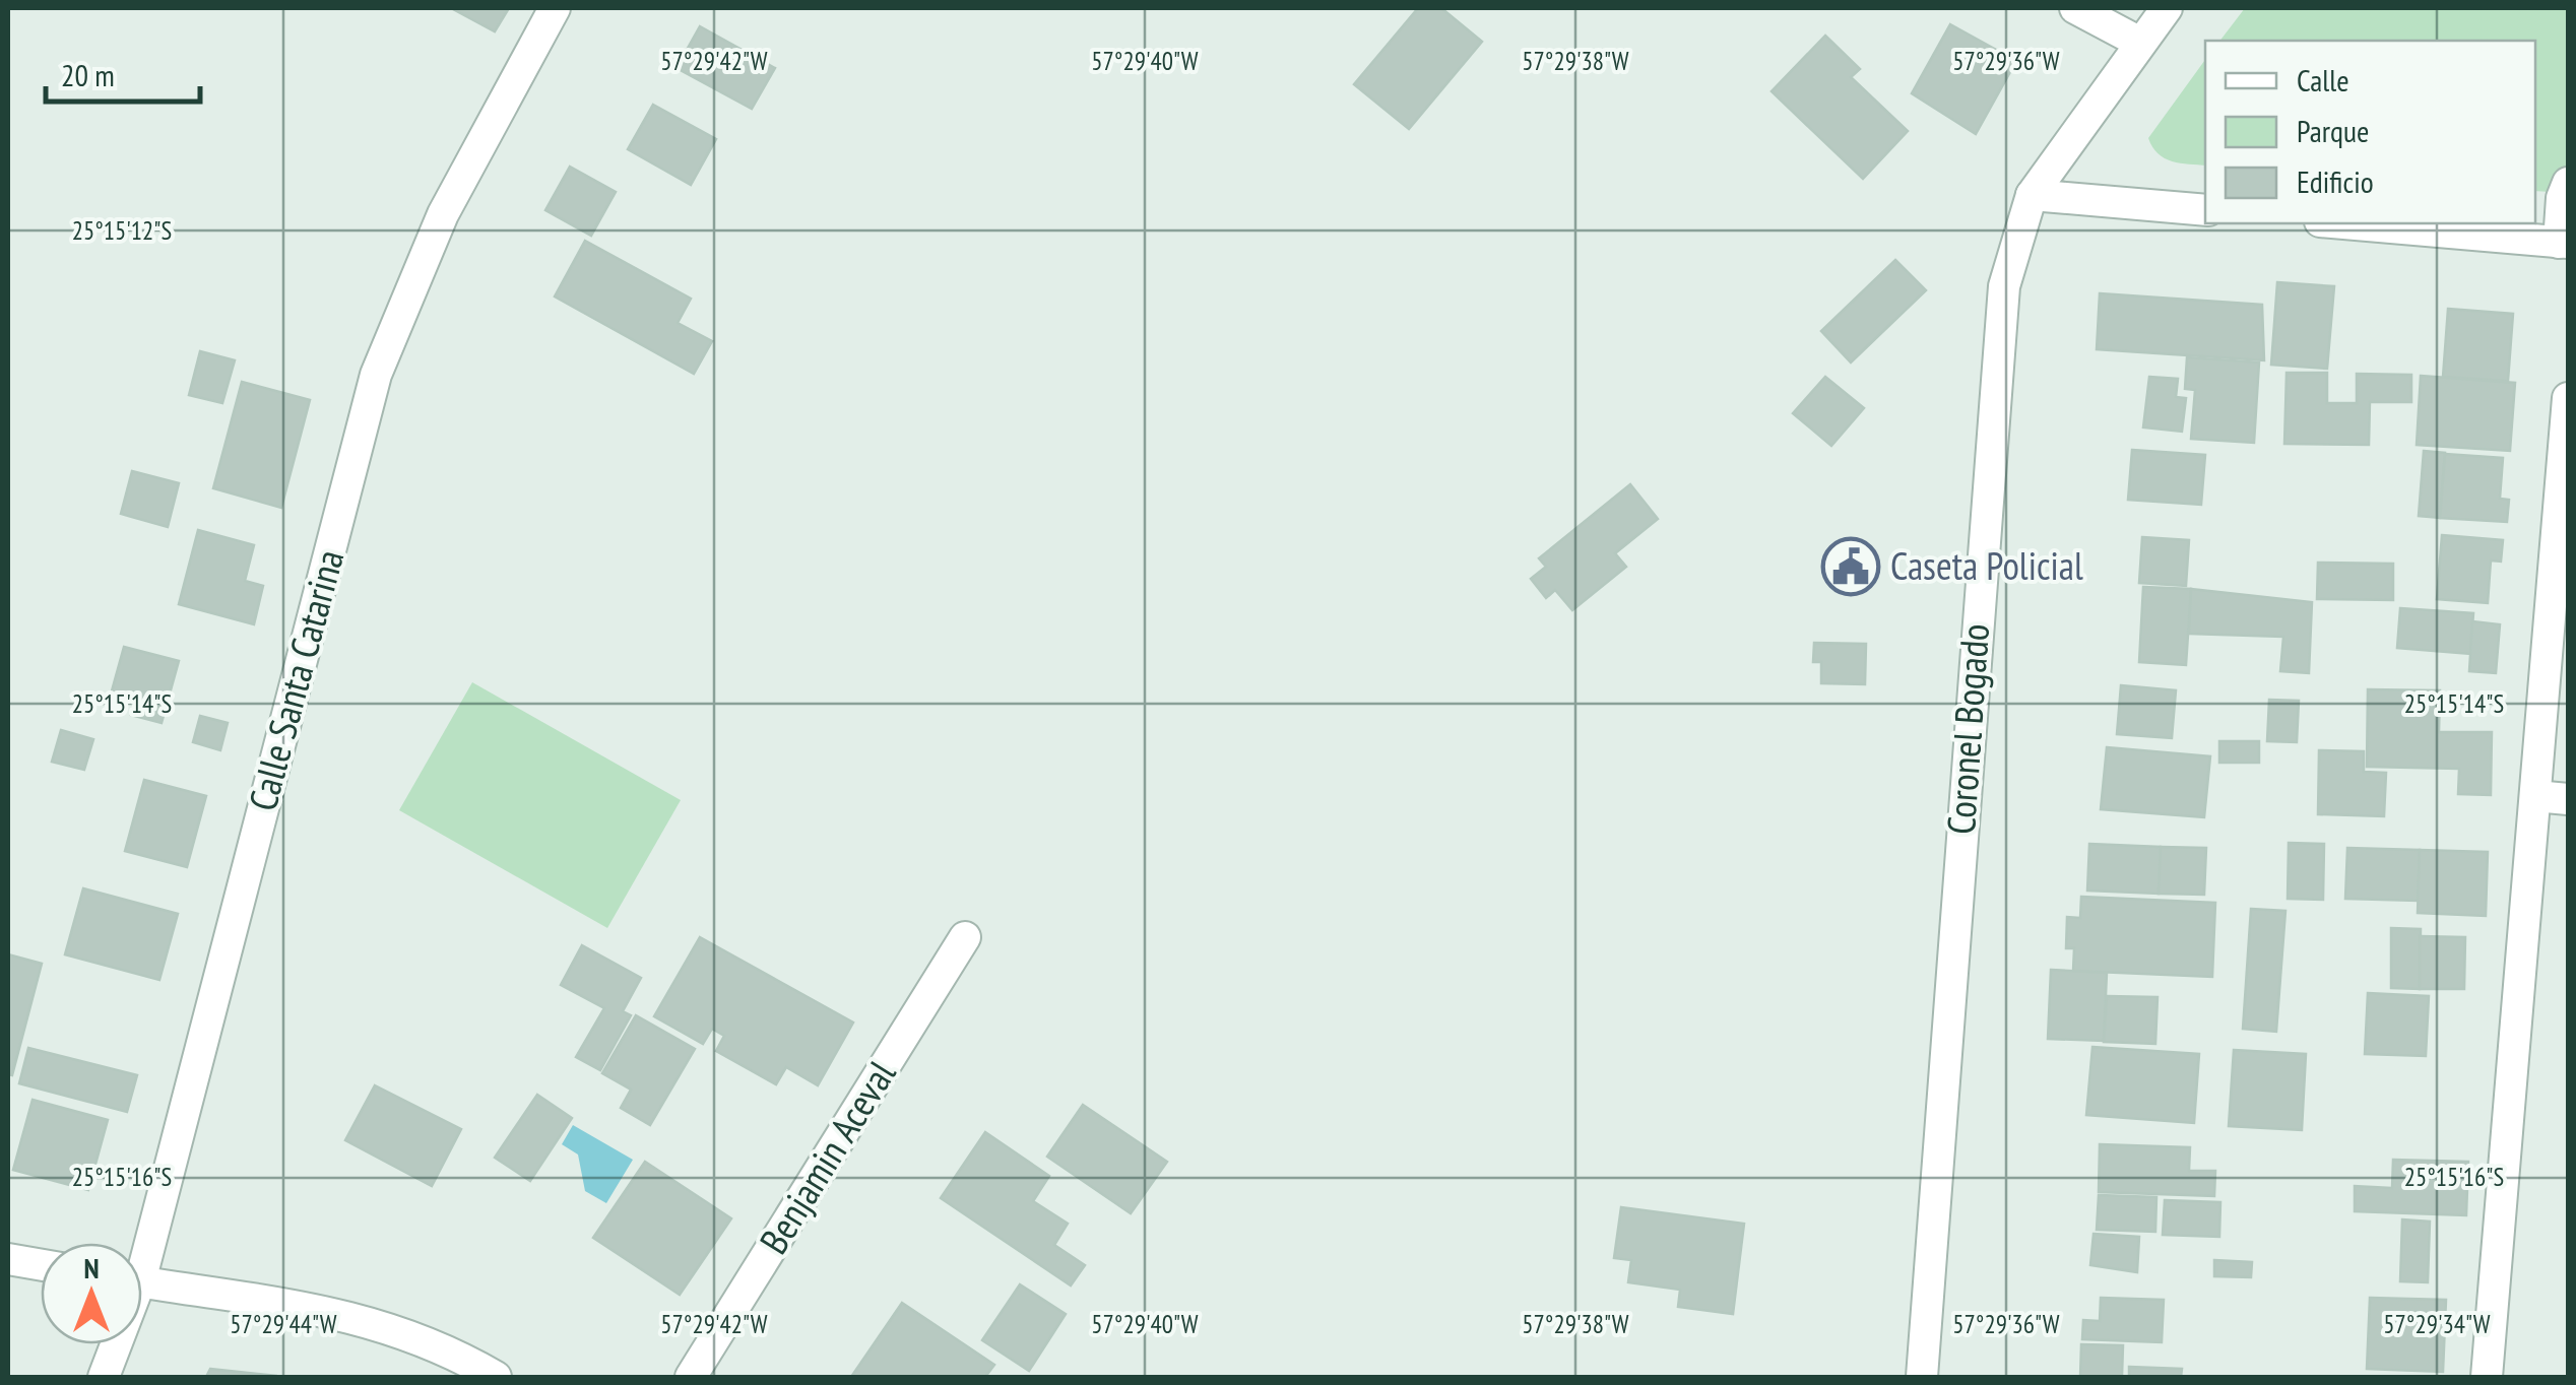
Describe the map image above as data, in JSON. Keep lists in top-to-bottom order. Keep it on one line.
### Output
{"streets":{"street":["Calle Santa Catarina","Coronel Bogado","Benjamin Aceval"]},"places":{"public building":["Caseta Policial"]},"legend":["Calle","Parque","Edificio"],"scale_bar":"20 m","north":"top","coordinates":["57°29'42\"W","57°29'40\"W","57°29'38\"W","57°29'36\"W","25°15'12\"S","25°15'14\"S","25°15'16\"S","57°29'44\"W","57°29'34\"W"]}
